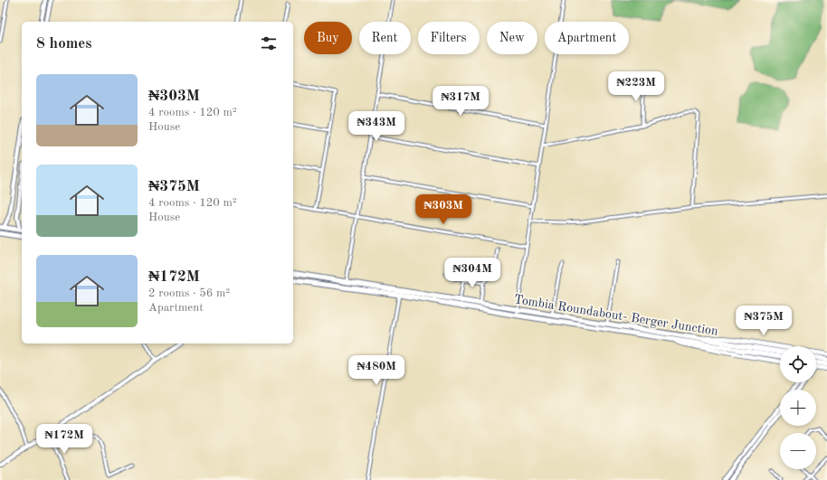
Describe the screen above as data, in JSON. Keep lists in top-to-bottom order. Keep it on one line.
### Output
{"streets":{"main road":["Tombia Roundabout- Berger Junction"]},"page":{"chip":["Buy","Rent","Filters","New","Apartment"],"heading":"8 homes","list":[{"name":"₦303M","note":"4 rooms · 120 m² · House"},{"name":"₦375M","note":"4 rooms · 120 m² · House"},{"name":"₦172M","note":"2 rooms · 56 m² · Apartment"}],"price":["₦223M","₦317M","₦343M","₦303M","₦304M","₦375M","₦480M","₦172M"],"map_buttons":["+","−"]}}
